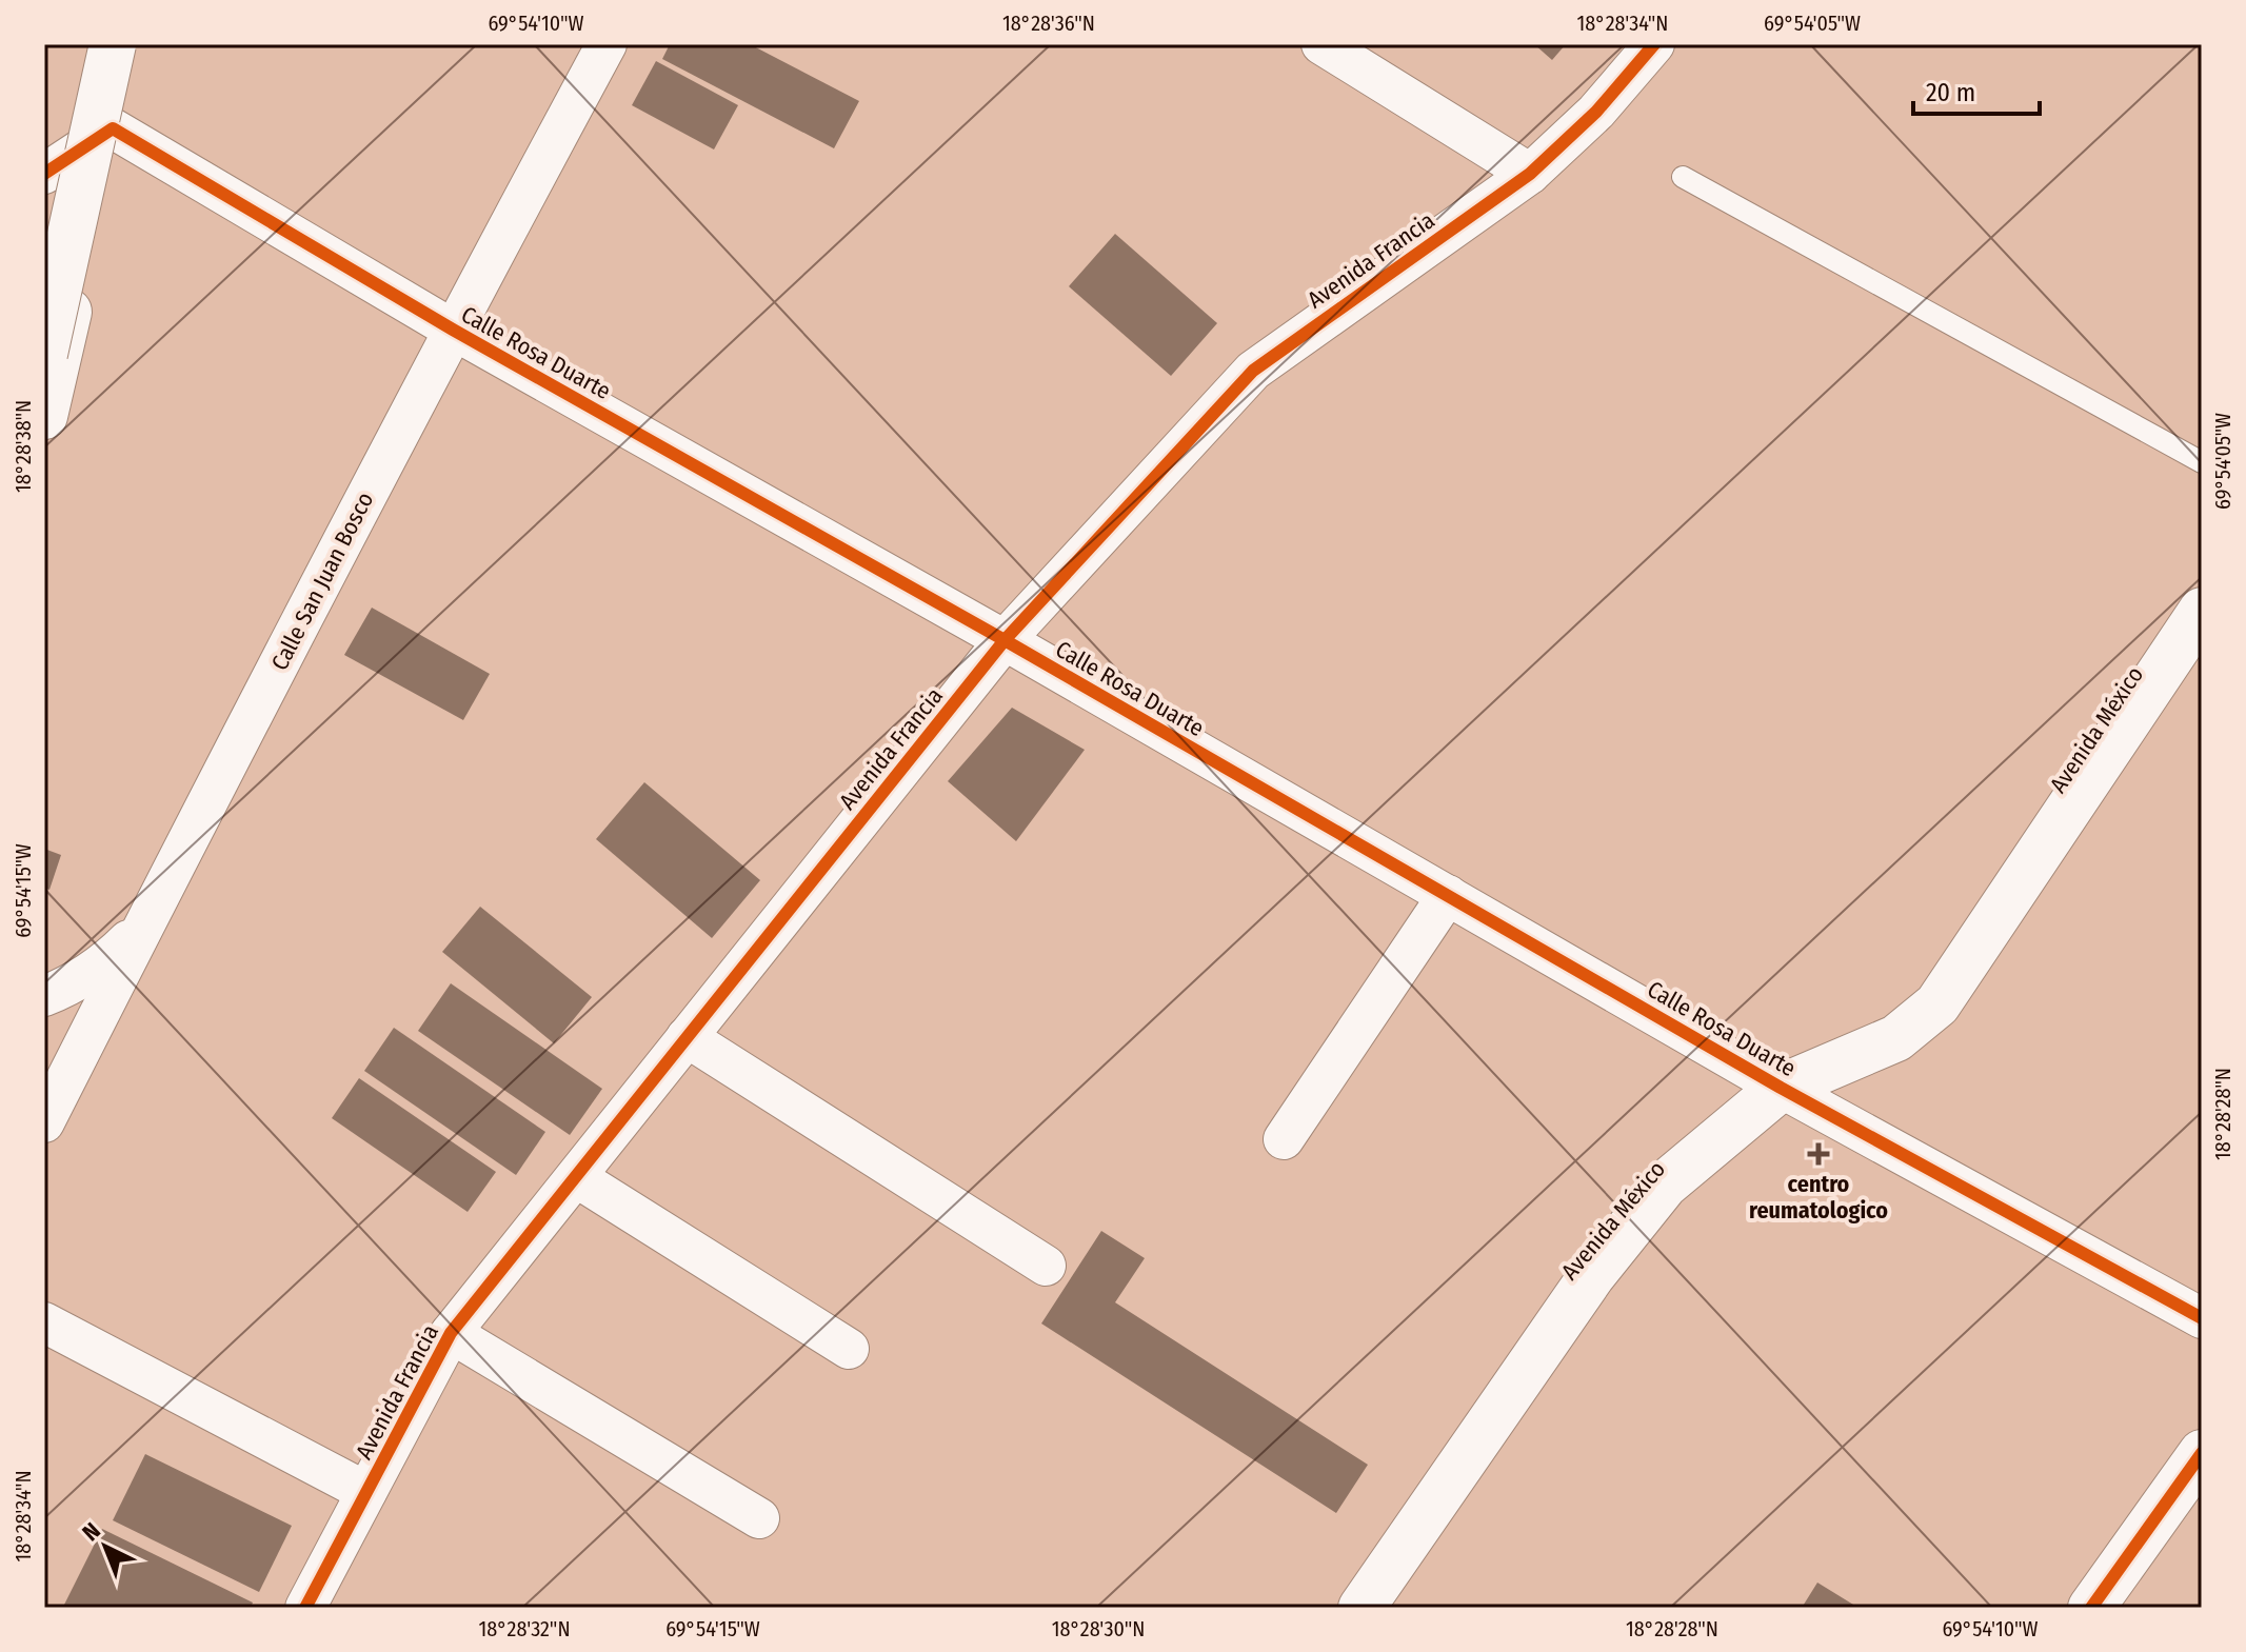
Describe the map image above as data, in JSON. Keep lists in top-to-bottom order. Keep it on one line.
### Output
{"streets":{"main road":["Avenida México"],"street":["Avenida Francia","Calle Rosa Duarte","Calle San Juan Bosco"]},"crossings":[["Avenida Francia","Calle Rosa Duarte"],["Calle Rosa Duarte","Calle San Juan Bosco"],["Calle Rosa Duarte","Avenida México"]],"places":{"health":["centro reumatologico"]},"scale_bar":"20 m","north":"top left","coordinates":["69°54'10\"W","18°28'36\"N","18°28'34\"N","69°54'05\"W","18°28'38\"N","69°54'15\"W","18°28'28\"N","18°28'32\"N","18°28'30\"N"]}
